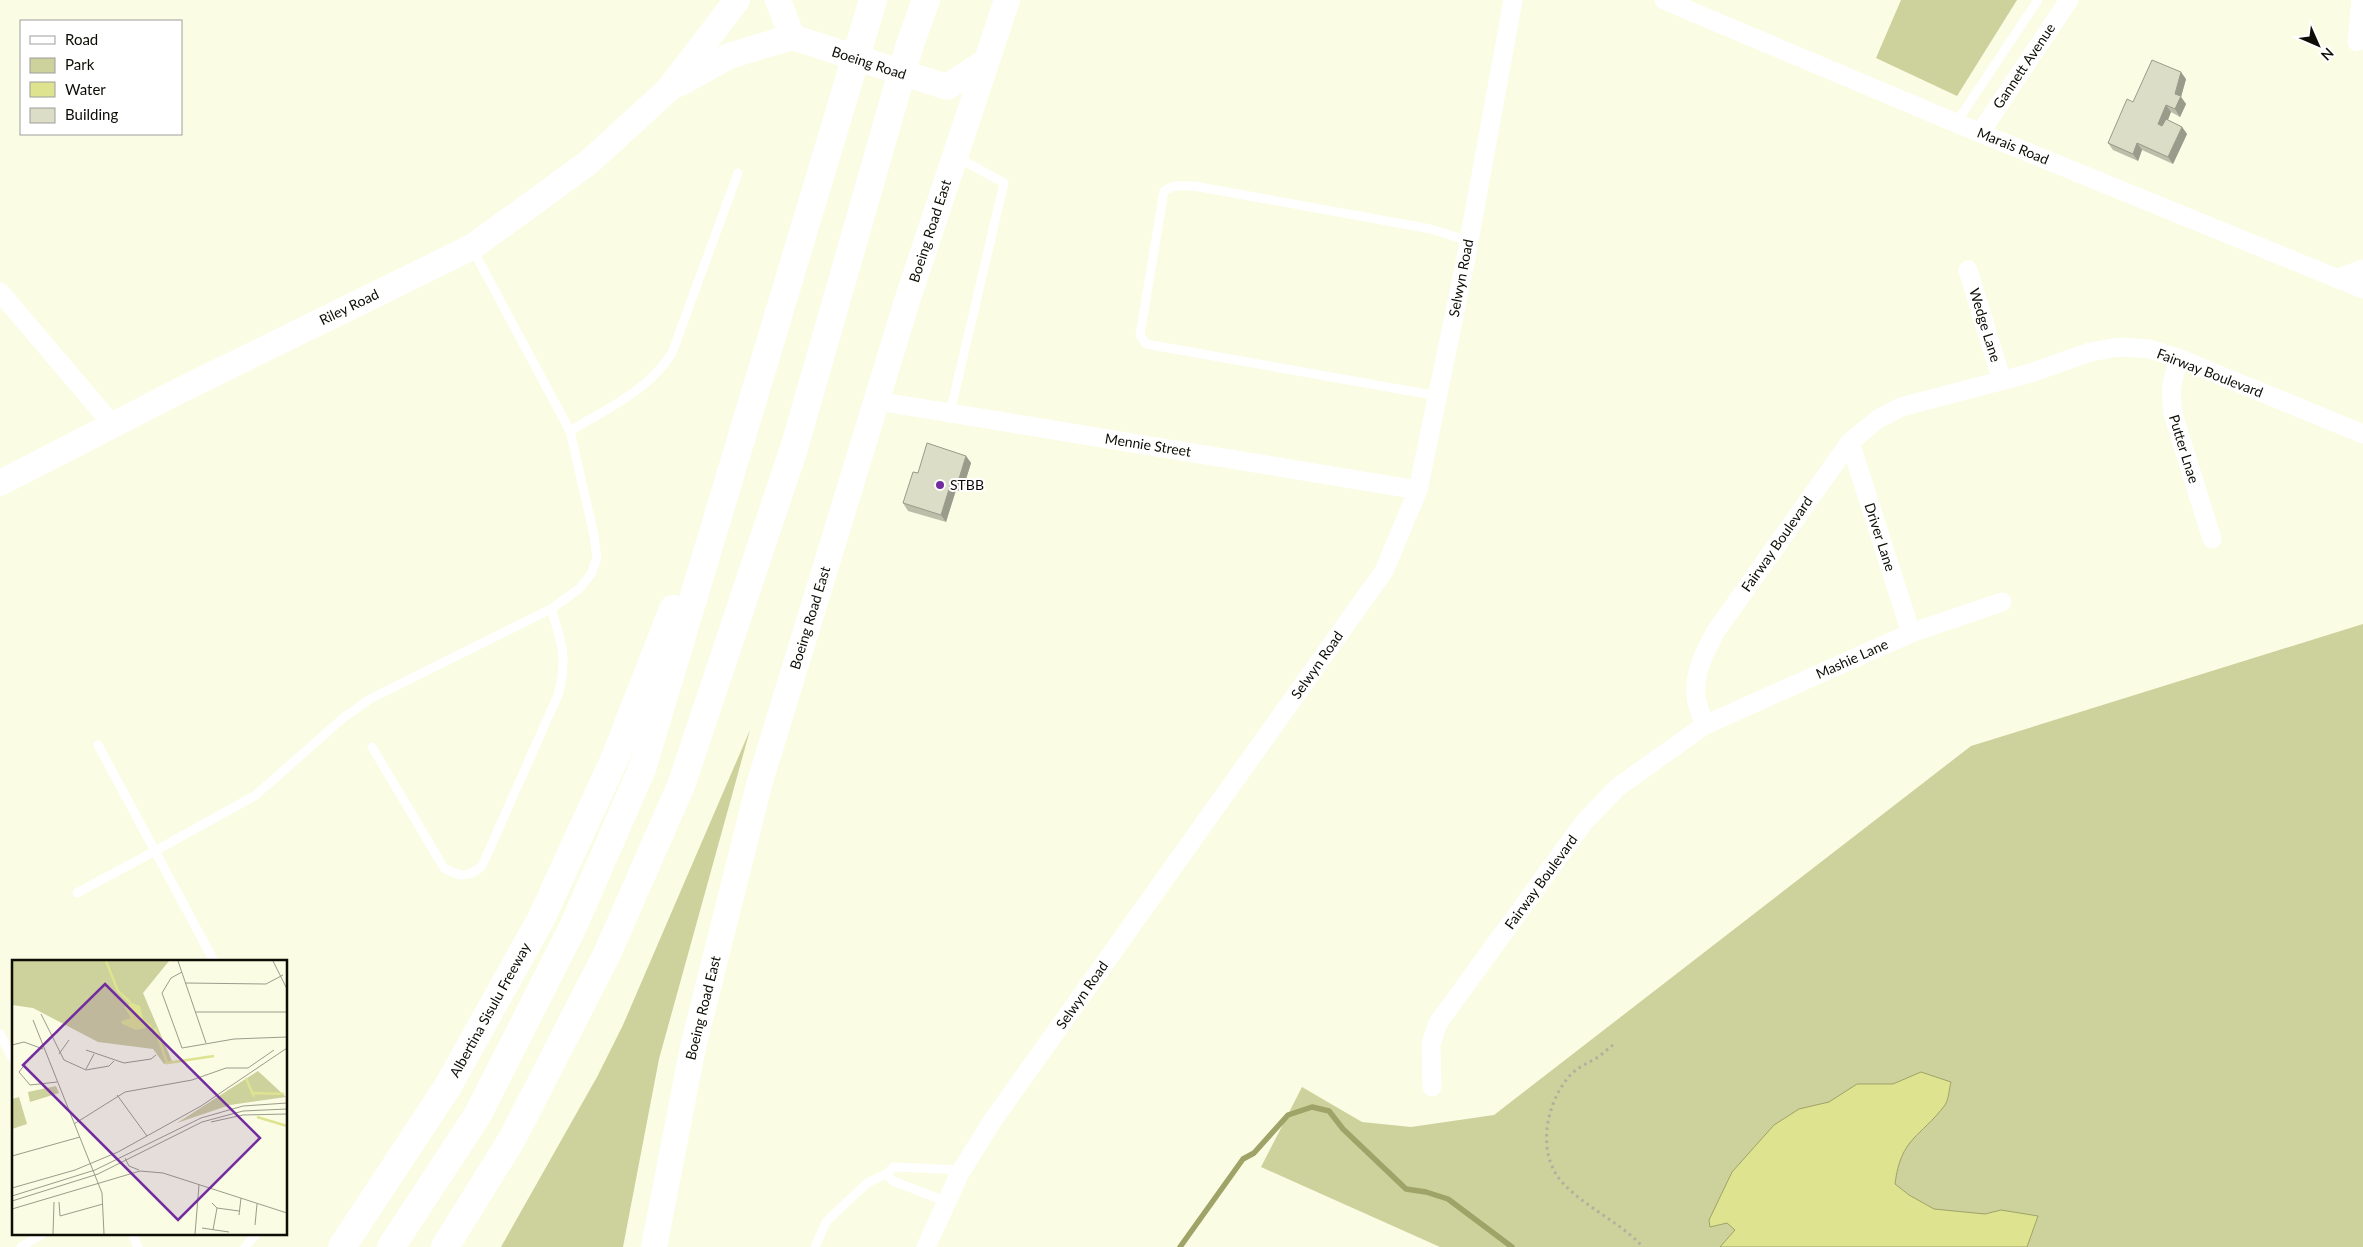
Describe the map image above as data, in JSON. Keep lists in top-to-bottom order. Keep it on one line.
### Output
{"streets":{"highway":["Albertina Sisulu Freeway"],"main road":["Boeing Road","Boeing Road East","Riley Road"],"street":["Gannett Avenue","Marais Road","Selwyn Road","Wedge Lane","Fairway Boulevard","Mennie Street","Putter Lnae","Driver Lane","Mashie Lane"]},"crossings":[["Gannett Avenue","Marais Road"],["Boeing Road East","Mennie Street"],["Selwyn Road","Mennie Street"],["Wedge Lane","Fairway Boulevard"],["Fairway Boulevard","Putter Lnae"],["Fairway Boulevard","Driver Lane"],["Fairway Boulevard","Mashie Lane"],["Driver Lane","Mashie Lane"]],"places":["STBB"],"legend":["Road","Park","Water","Building"],"north":"bottom right"}
